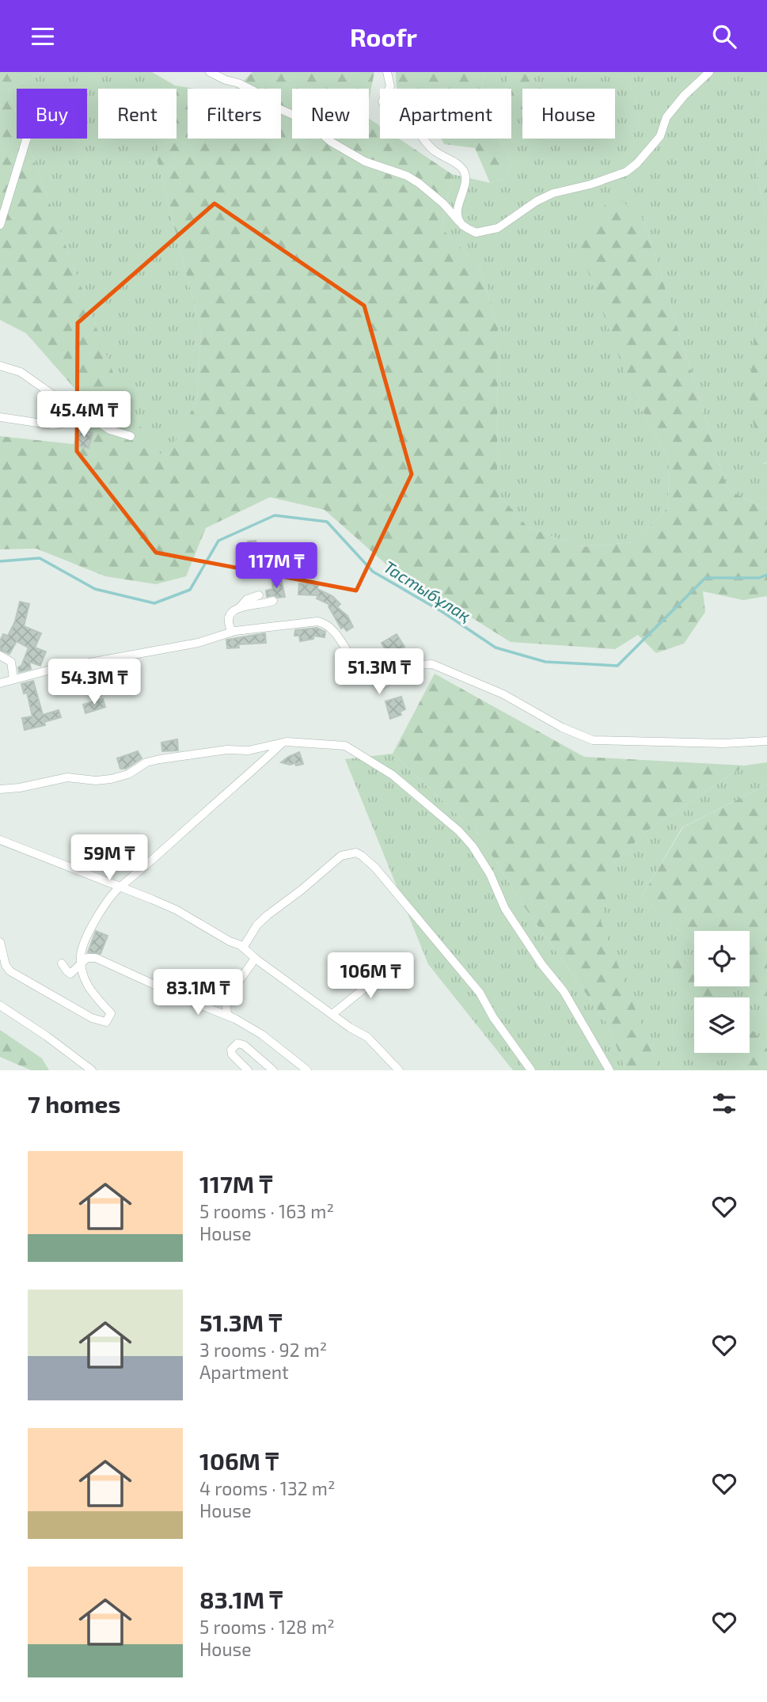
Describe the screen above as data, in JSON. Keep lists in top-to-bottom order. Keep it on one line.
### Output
{"water":["Тастыбұлақ"],"page":{"header":"Roofr","chip":["Buy","Rent","Filters","New","Apartment","House"],"price":["45.4M ₸","117M ₸","51.3M ₸","54.3M ₸","59M ₸","106M ₸","83.1M ₸"],"heading":"7 homes","list":[{"name":"117M ₸","note":"5 rooms · 163 m² · House"},{"name":"51.3M ₸","note":"3 rooms · 92 m² · Apartment"},{"name":"106M ₸","note":"4 rooms · 132 m² · House"},{"name":"83.1M ₸","note":"5 rooms · 128 m² · House"}]}}
